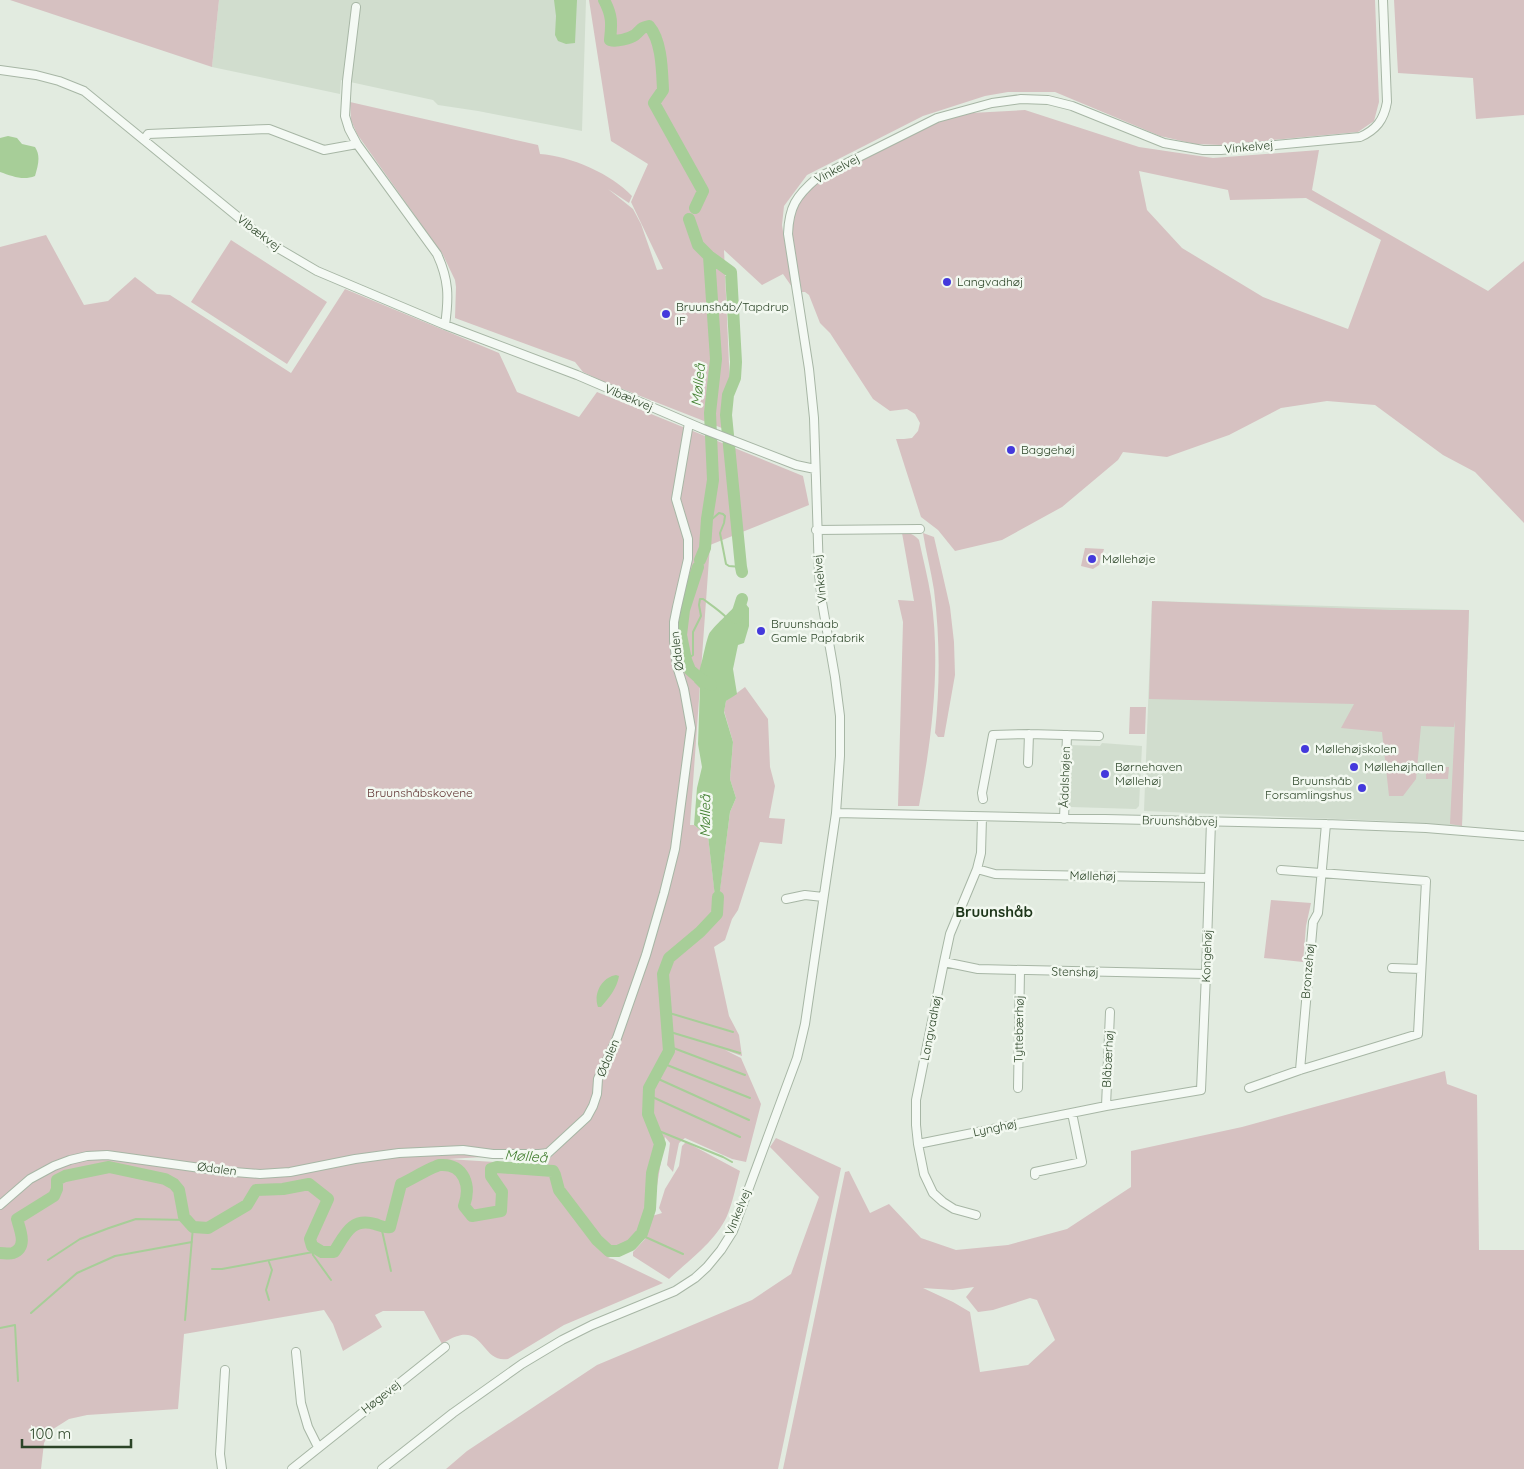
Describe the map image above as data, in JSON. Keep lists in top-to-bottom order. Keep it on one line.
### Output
{"streets":{"street":["Vinkelvej","Vibækvej","Ødalen","Ådalshøjen","Bruunshåbvej","Møllehøj","Kongehøj","Bronzehøj","Stenshøj","Langvadhøj","Tyttebærhøj","Blåbærhøj","Lynghøj","Høgevej"]},"crossings":[["Vinkelvej","Vibækvej"],["Vinkelvej","Bruunshåbvej"],["Vibækvej","Ødalen"],["Ådalshøjen","Bruunshåbvej"],["Bruunshåbvej","Kongehøj"],["Bruunshåbvej","Bronzehøj"],["Bruunshåbvej","Langvadhøj"],["Møllehøj","Kongehøj"],["Møllehøj","Langvadhøj"],["Kongehøj","Stenshøj"],["Kongehøj","Lynghøj"],["Stenshøj","Langvadhøj"],["Stenshøj","Tyttebærhøj"],["Langvadhøj","Lynghøj"],["Blåbærhøj","Lynghøj"]],"districts":["Bruunshåb"],"water":["Mølleå"],"parks":["Bruunshåbskovene"],"places":["Langvadhøj","Bruunshåb/Tapdrup IF","Baggehøj","Møllehøje","Bruunshaab Gamle Papfabrik","Møllehøjskolen","Møllehøjhallen","Børnehaven Møllehøj","Bruunshåb Forsamlingshus"],"scale_bar":"100 m"}
